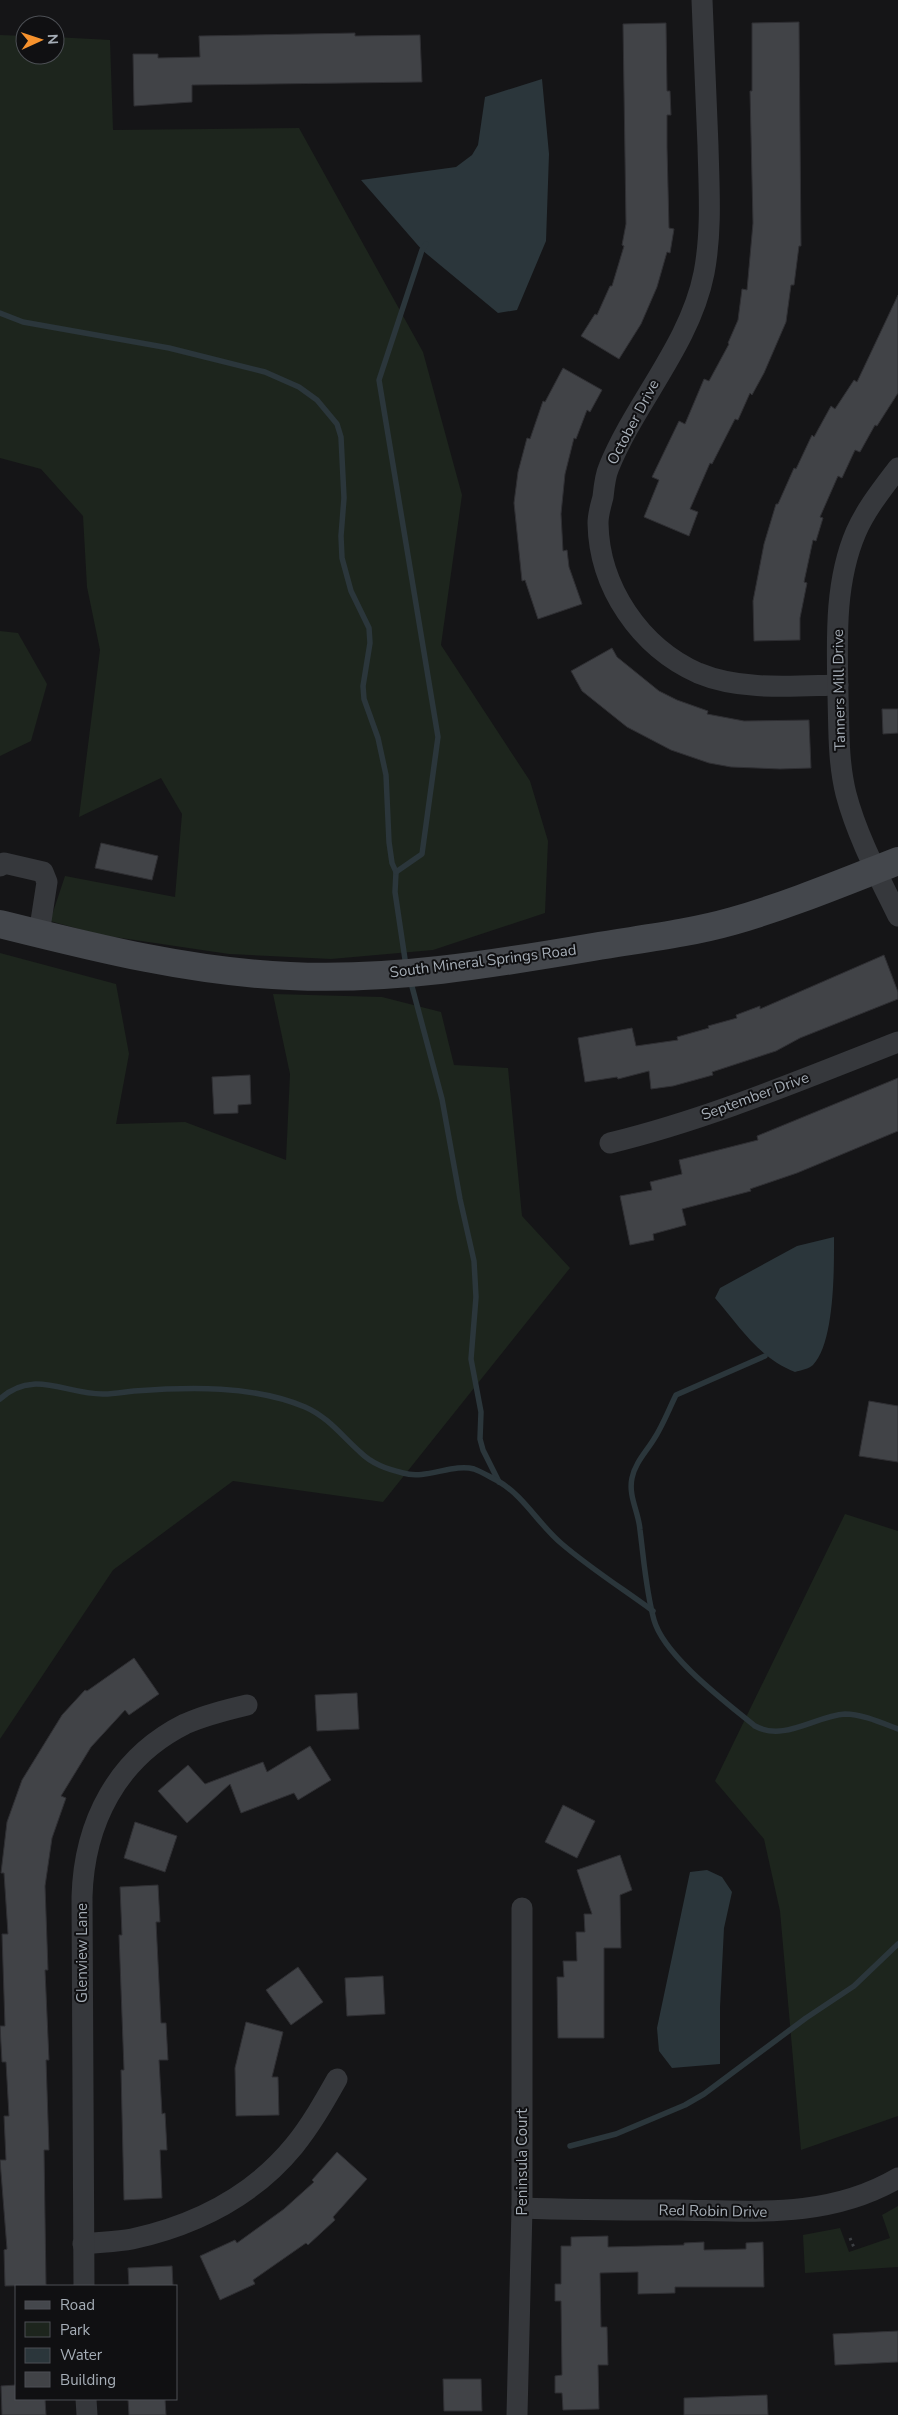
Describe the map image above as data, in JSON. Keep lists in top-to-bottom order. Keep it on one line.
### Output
{"streets":{"street":["October Drive","Tanners Mill Drive","South Mineral Springs Road","September Drive","Glenview Lane","Peninsula Court","Red Robin Drive"]},"crossings":[["October Drive","Tanners Mill Drive"],["Tanners Mill Drive","South Mineral Springs Road"],["Peninsula Court","Red Robin Drive"]],"legend":["Road","Park","Water","Building"],"north":"right"}
